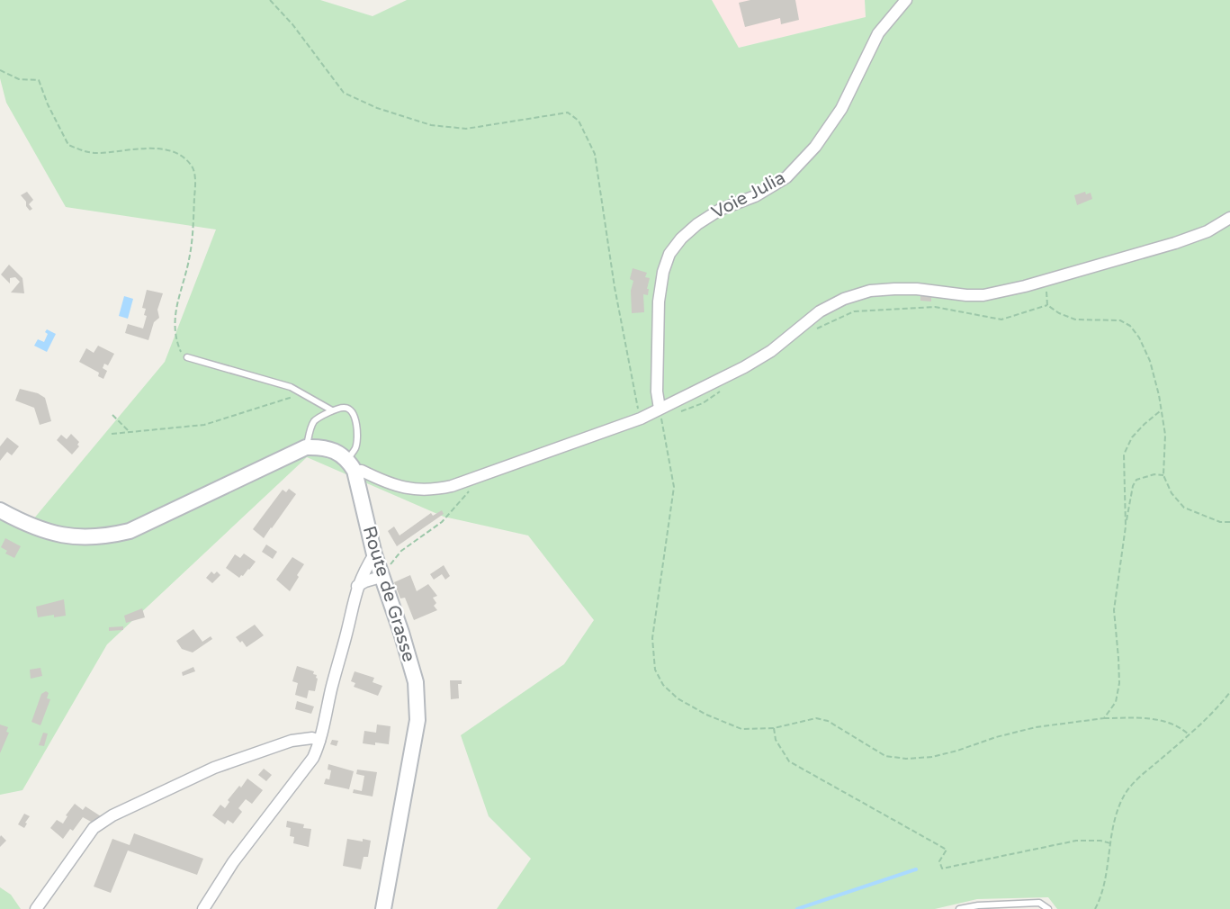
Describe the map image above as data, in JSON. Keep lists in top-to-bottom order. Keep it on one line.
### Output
{"streets":{"main road":["Route de Grasse"],"street":["Voie Julia"]}}
